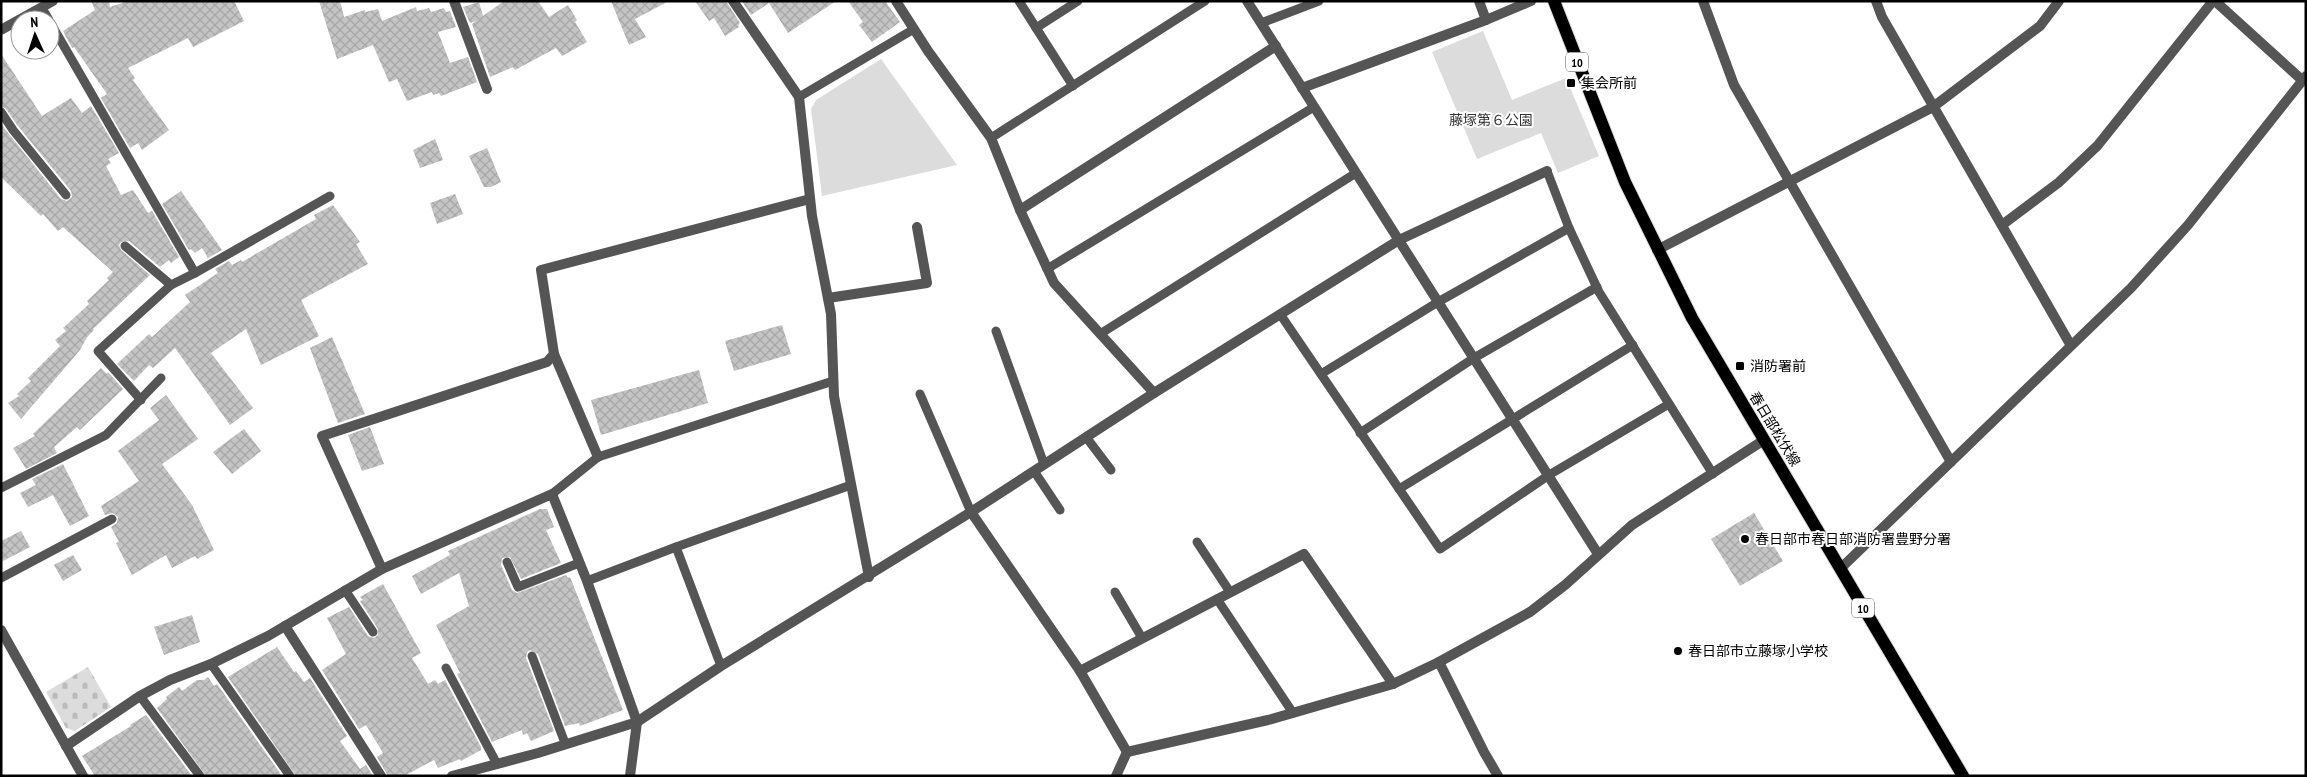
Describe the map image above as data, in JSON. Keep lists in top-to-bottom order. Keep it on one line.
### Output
{"streets":{"main road":["10","春日部松伏線"]},"parks":["藤塚第６公園"],"places":{"transit":["集会所前","消防署前"],"other":["春日部市春日部消防署豊野分署","春日部市立藤塚小学校"]},"north":"top"}
